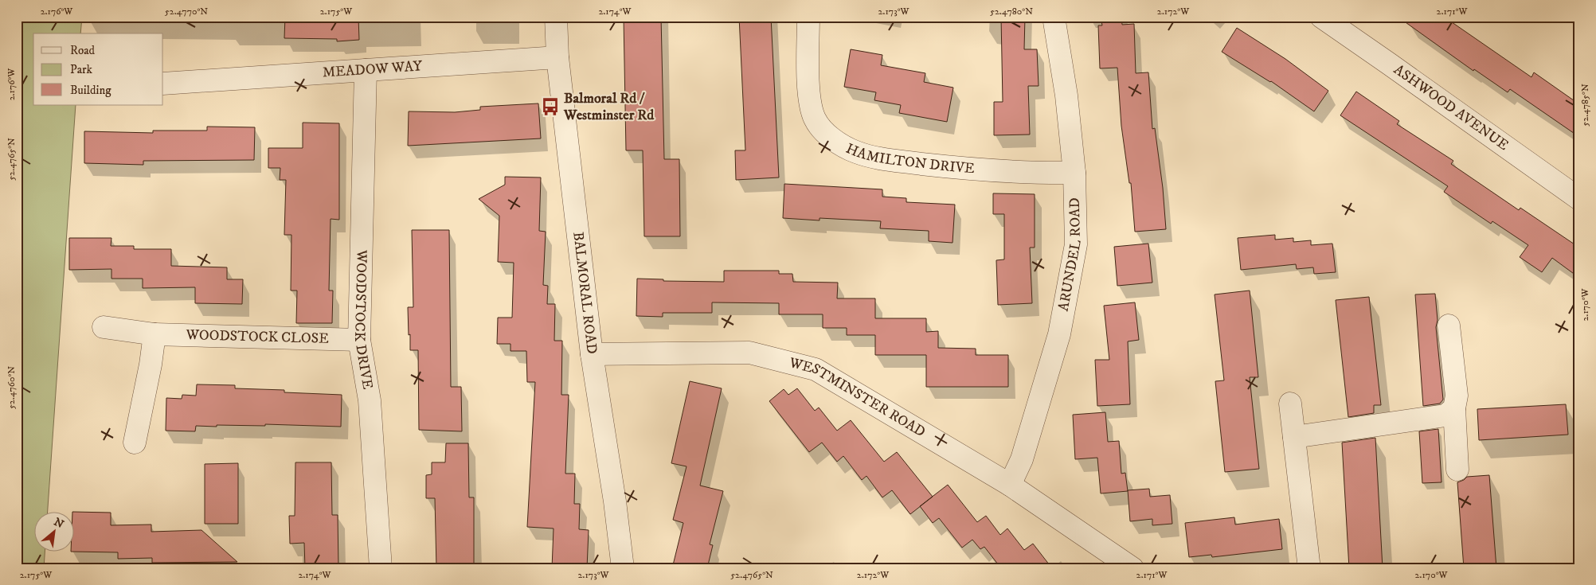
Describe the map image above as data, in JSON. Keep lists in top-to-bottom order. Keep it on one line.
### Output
{"streets":{"street":["MEADOW WAY","ASHWOOD AVENUE","HAMILTON DRIVE","ARUNDEL ROAD","BALMORAL ROAD","WOODSTOCK DRIVE","WOODSTOCK CLOSE","WESTMINSTER ROAD"]},"crossings":[["MEADOW WAY","BALMORAL ROAD"],["MEADOW WAY","WOODSTOCK DRIVE"],["HAMILTON DRIVE","ARUNDEL ROAD"],["ARUNDEL ROAD","WESTMINSTER ROAD"],["BALMORAL ROAD","WESTMINSTER ROAD"],["WOODSTOCK DRIVE","WOODSTOCK CLOSE"]],"places":{"bus stop":["Balmoral Rd / Westminster Rd"]},"legend":["Road","Park","Building"],"north":"top right","coordinates":["2.176°W","52.4770°N","2.175°W","2.174°W","2.173°W","52.4780°N","2.172°W","2.171°W","52.4785°N","52.4765°N","2.170°W","52.4760°N"]}
